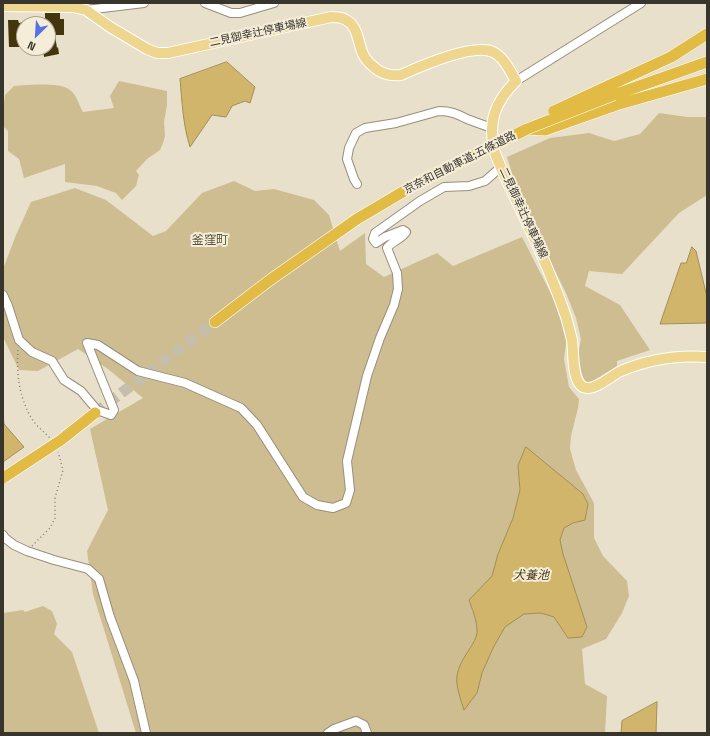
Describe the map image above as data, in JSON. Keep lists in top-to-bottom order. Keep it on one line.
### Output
{"streets":{"highway":["京奈和自動車道;五條道路"],"main road":["二見御幸辻停車場線"]},"districts":["釜窪町"],"water":["犬養池"],"north":"bottom left"}
